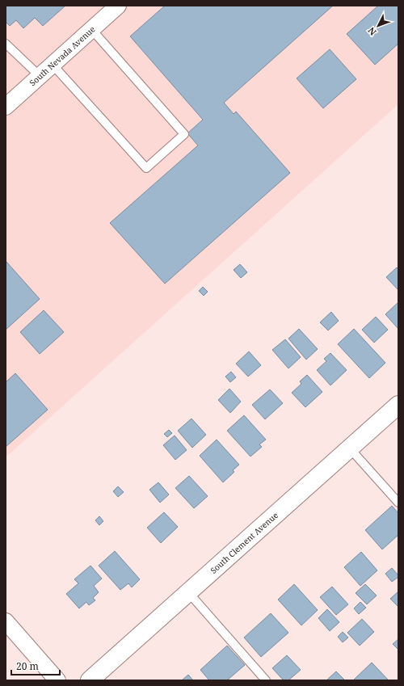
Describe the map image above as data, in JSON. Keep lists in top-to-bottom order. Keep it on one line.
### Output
{"streets":{"street":["South Nevada Avenue","South Clement Avenue"]},"scale_bar":"20 m","north":"bottom left"}
